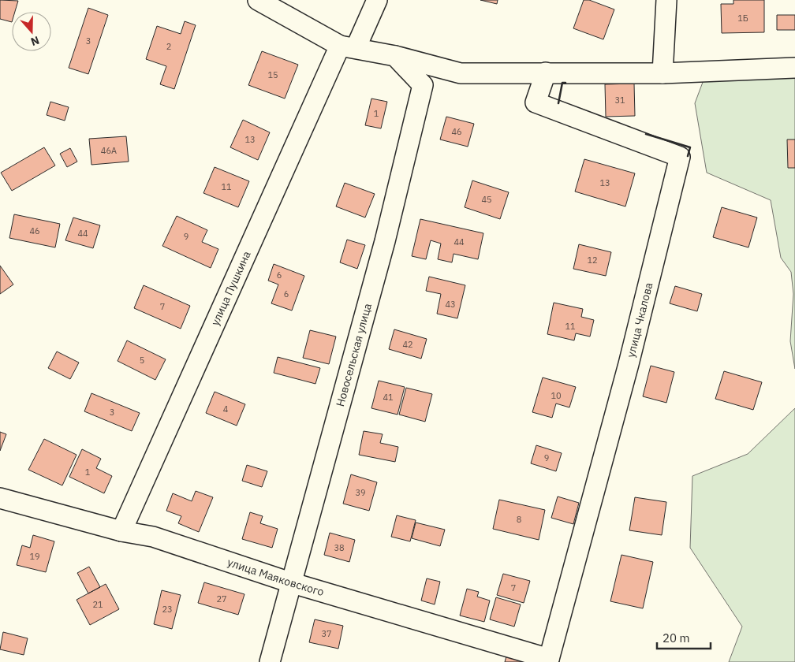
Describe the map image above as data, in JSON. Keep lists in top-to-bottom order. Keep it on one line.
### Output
{"streets":{"street":["улица Пушкина","улица Чкалова","Новосельская улица","улица Маяковского"]},"crossings":[["улица Пушкина","улица Маяковского"],["улица Чкалова","улица Маяковского"],["Новосельская улица","улица Маяковского"]],"house_numbers":["1Б","3","2","15","31","1","46","13","46А","13","11","45","46","44","9","44","12","6","6","43","7","11","42","5","10","41","4","3","9","1","39","8","38","19","7","27","21","23","37"],"scale_bar":"20 m","north":"bottom"}
